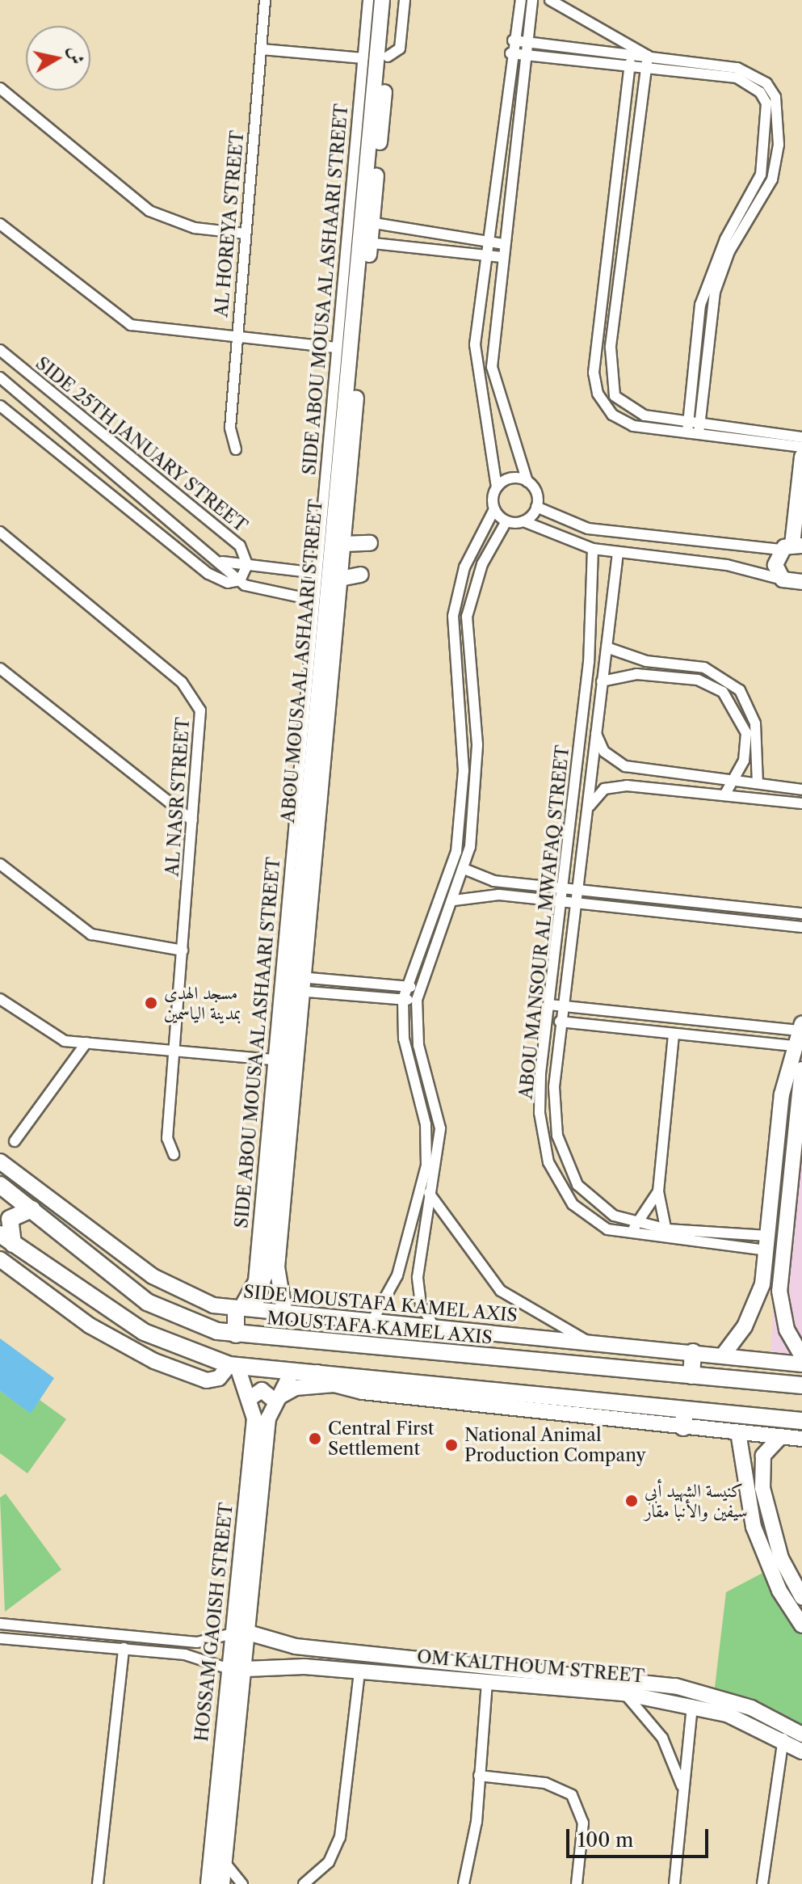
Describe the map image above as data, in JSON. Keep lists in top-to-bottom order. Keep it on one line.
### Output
{"streets":{"main road":["MOUSTAFA KAMEL AXIS"],"street":["AL HOREYA STREET","SIDE ABOU MOUSA AL ASHAARI STREET","SIDE 25TH JANUARY STREET","ABOU MOUSA AL ASHAARI STREET","AL NASR STREET","ABOU MANSOUR AL MWAFAQ STREET","SIDE MOUSTAFA KAMEL AXIS","HOSSAM GAOISH STREET","OM KALTHOUM STREET"]},"crossings":[["SIDE ABOU MOUSA AL ASHAARI STREET","ABOU MOUSA AL ASHAARI STREET"],["SIDE ABOU MOUSA AL ASHAARI STREET","SIDE MOUSTAFA KAMEL AXIS"],["ABOU MOUSA AL ASHAARI STREET","SIDE MOUSTAFA KAMEL AXIS"],["HOSSAM GAOISH STREET","OM KALTHOUM STREET"]],"places":["مسجد الهدى بمدينة الياسمين","Central First Settlement","National Animal Production Company","كنيسة الشهيد أبي سيفين والأنبا مقار"],"scale_bar":"100 m","north":"right"}
